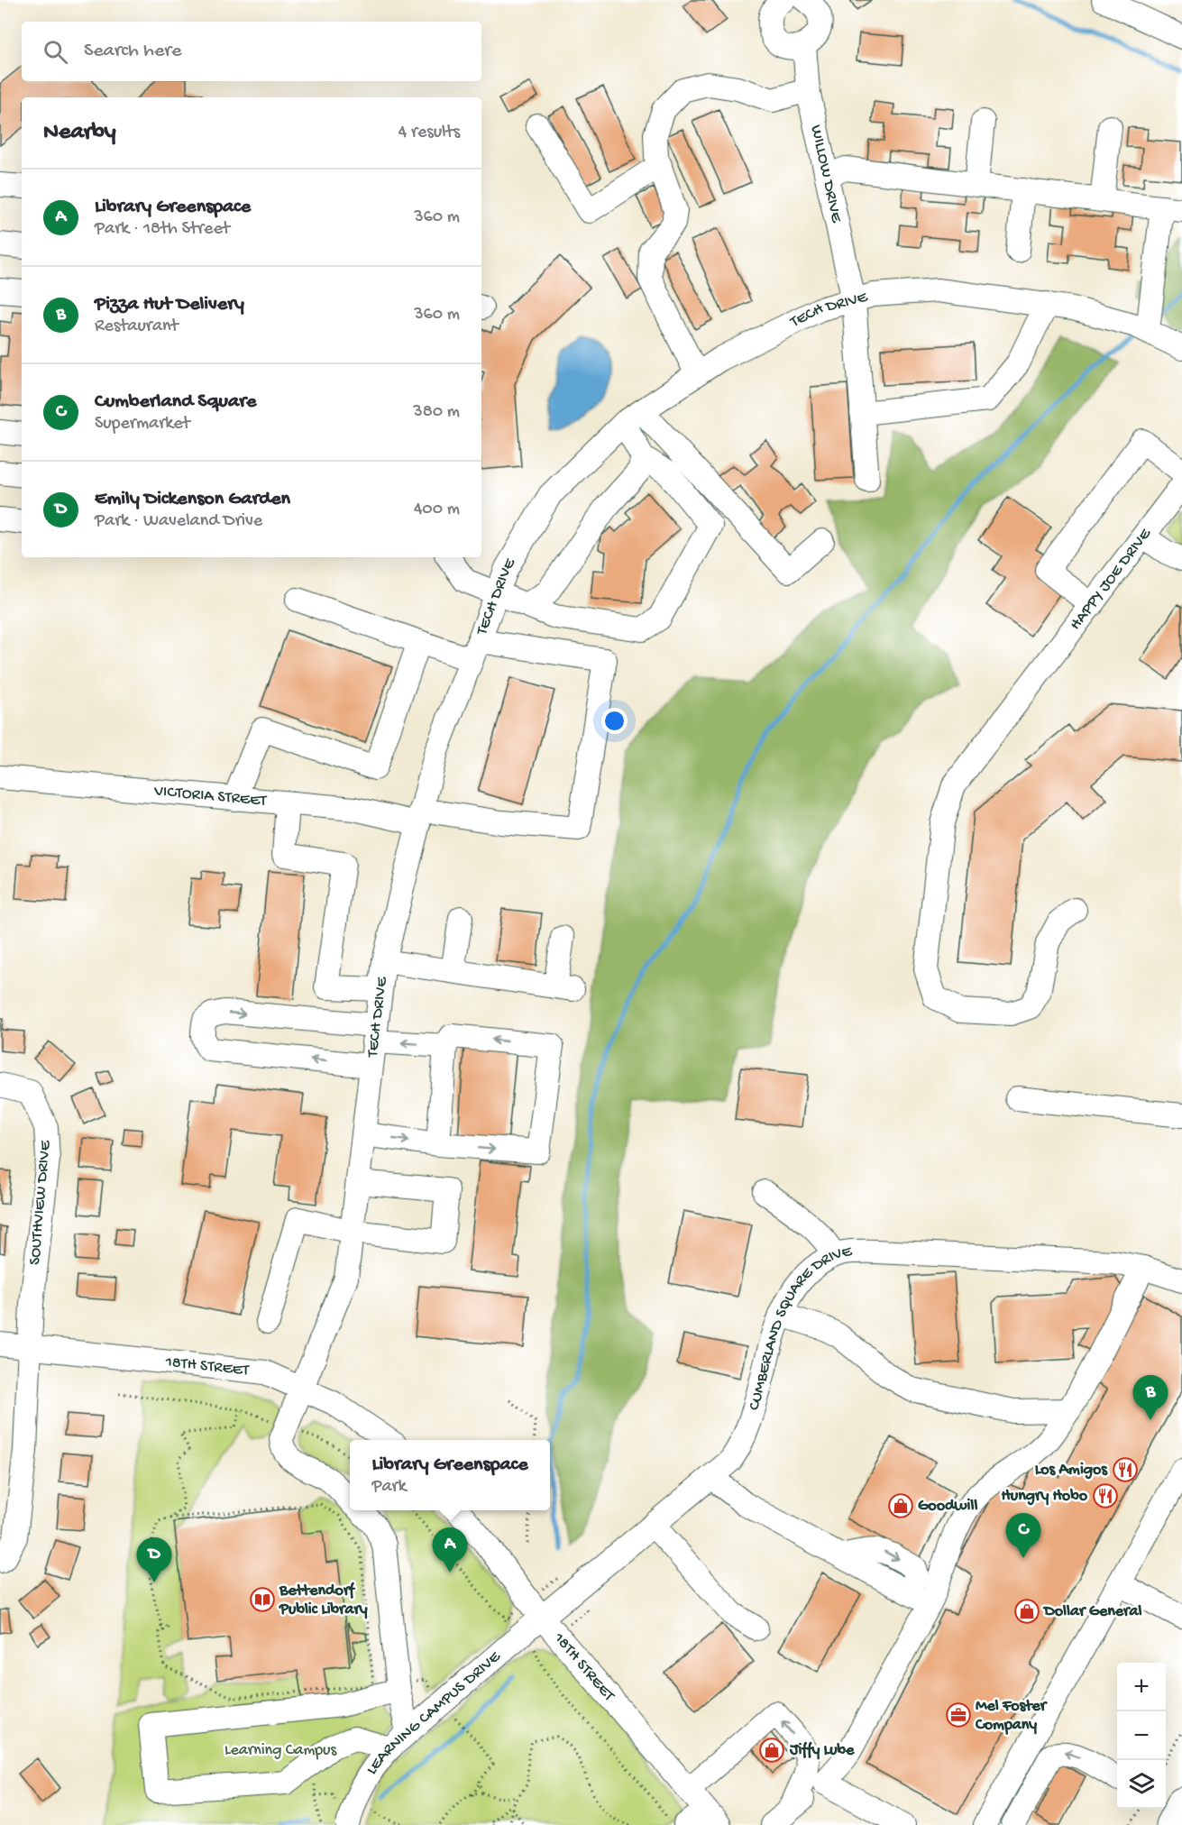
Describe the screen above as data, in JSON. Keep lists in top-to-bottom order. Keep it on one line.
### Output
{"streets":{"street":["WILLOW DRIVE","TECH DRIVE","HAPPY JOE DRIVE","VICTORIA STREET","SOUTHVIEW DRIVE","CUMBERLAND SQUARE DRIVE","18TH STREET","LEARNING CAMPUS DRIVE"]},"crossings":[["WILLOW DRIVE","TECH DRIVE"],["TECH DRIVE","VICTORIA STREET"],["TECH DRIVE","18TH STREET"],["SOUTHVIEW DRIVE","18TH STREET"],["CUMBERLAND SQUARE DRIVE","18TH STREET"],["CUMBERLAND SQUARE DRIVE","LEARNING CAMPUS DRIVE"],["18TH STREET","LEARNING CAMPUS DRIVE"]],"parks":["Learning Campus"],"places":{"restaurant":["Los Amigos","Hungry Hobo"],"shop":["Goodwill","Dollar General","Jiffy Lube"],"library":["Bettendorf Public Library"],"office":["Mel Foster Company"]},"page":{"search":"Search here","heading":["Nearby","4 results"],"list":[{"mark":"A","name":"Library Greenspace","note":"Park · 18th Street","value":"360 m"},{"mark":"B","name":"Pizza Hut Delivery","note":"Restaurant","value":"360 m"},{"mark":"C","name":"Cumberland Square","note":"Supermarket","value":"380 m"},{"mark":"D","name":"Emily Dickenson Garden","note":"Park · Waveland Drive","value":"400 m"}],"pins":["B","C","A","D"],"popup":["Library Greenspace","Park"],"map_buttons":["+","−"]}}
